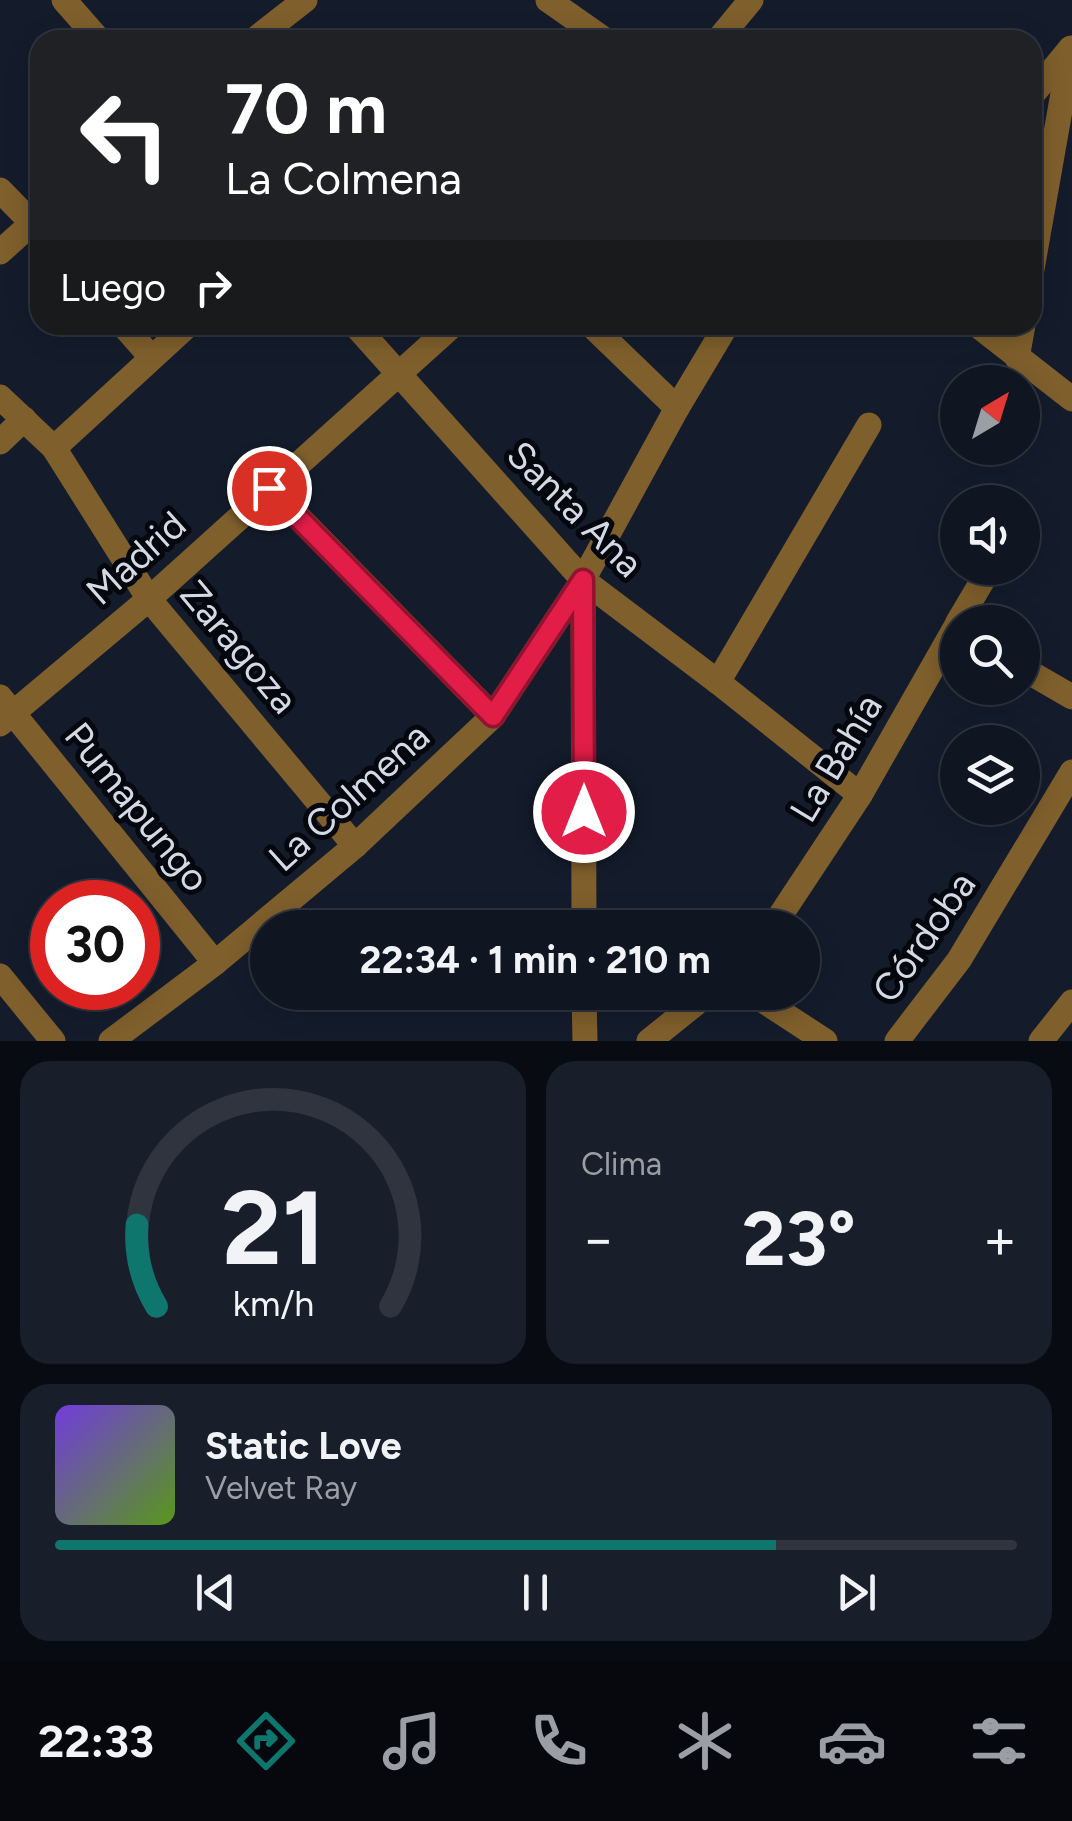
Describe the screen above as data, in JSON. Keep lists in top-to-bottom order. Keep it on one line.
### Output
{"streets":{"street":["Santa Ana","Madrid","Zaragoza","La Bahía","La Colmena","Pumapungo","Córdoba"]},"crossings":[["Santa Ana","Madrid"],["Santa Ana","La Bahía"],["Santa Ana","La Colmena"],["Madrid","Zaragoza"],["Madrid","Pumapungo"],["Zaragoza","La Colmena"],["La Colmena","Pumapungo"]],"north":"top right","page":{"turn":["70 m","La Colmena"],"then":"Luego","limit":"30","trip":"22:34 · 1 min · 210 m","tile":"Clima","heat":["−","23°","+"],"song":["Static Love","Velvet Ray"],"tabs":"22:33","gauge":["21","km/h"]}}
